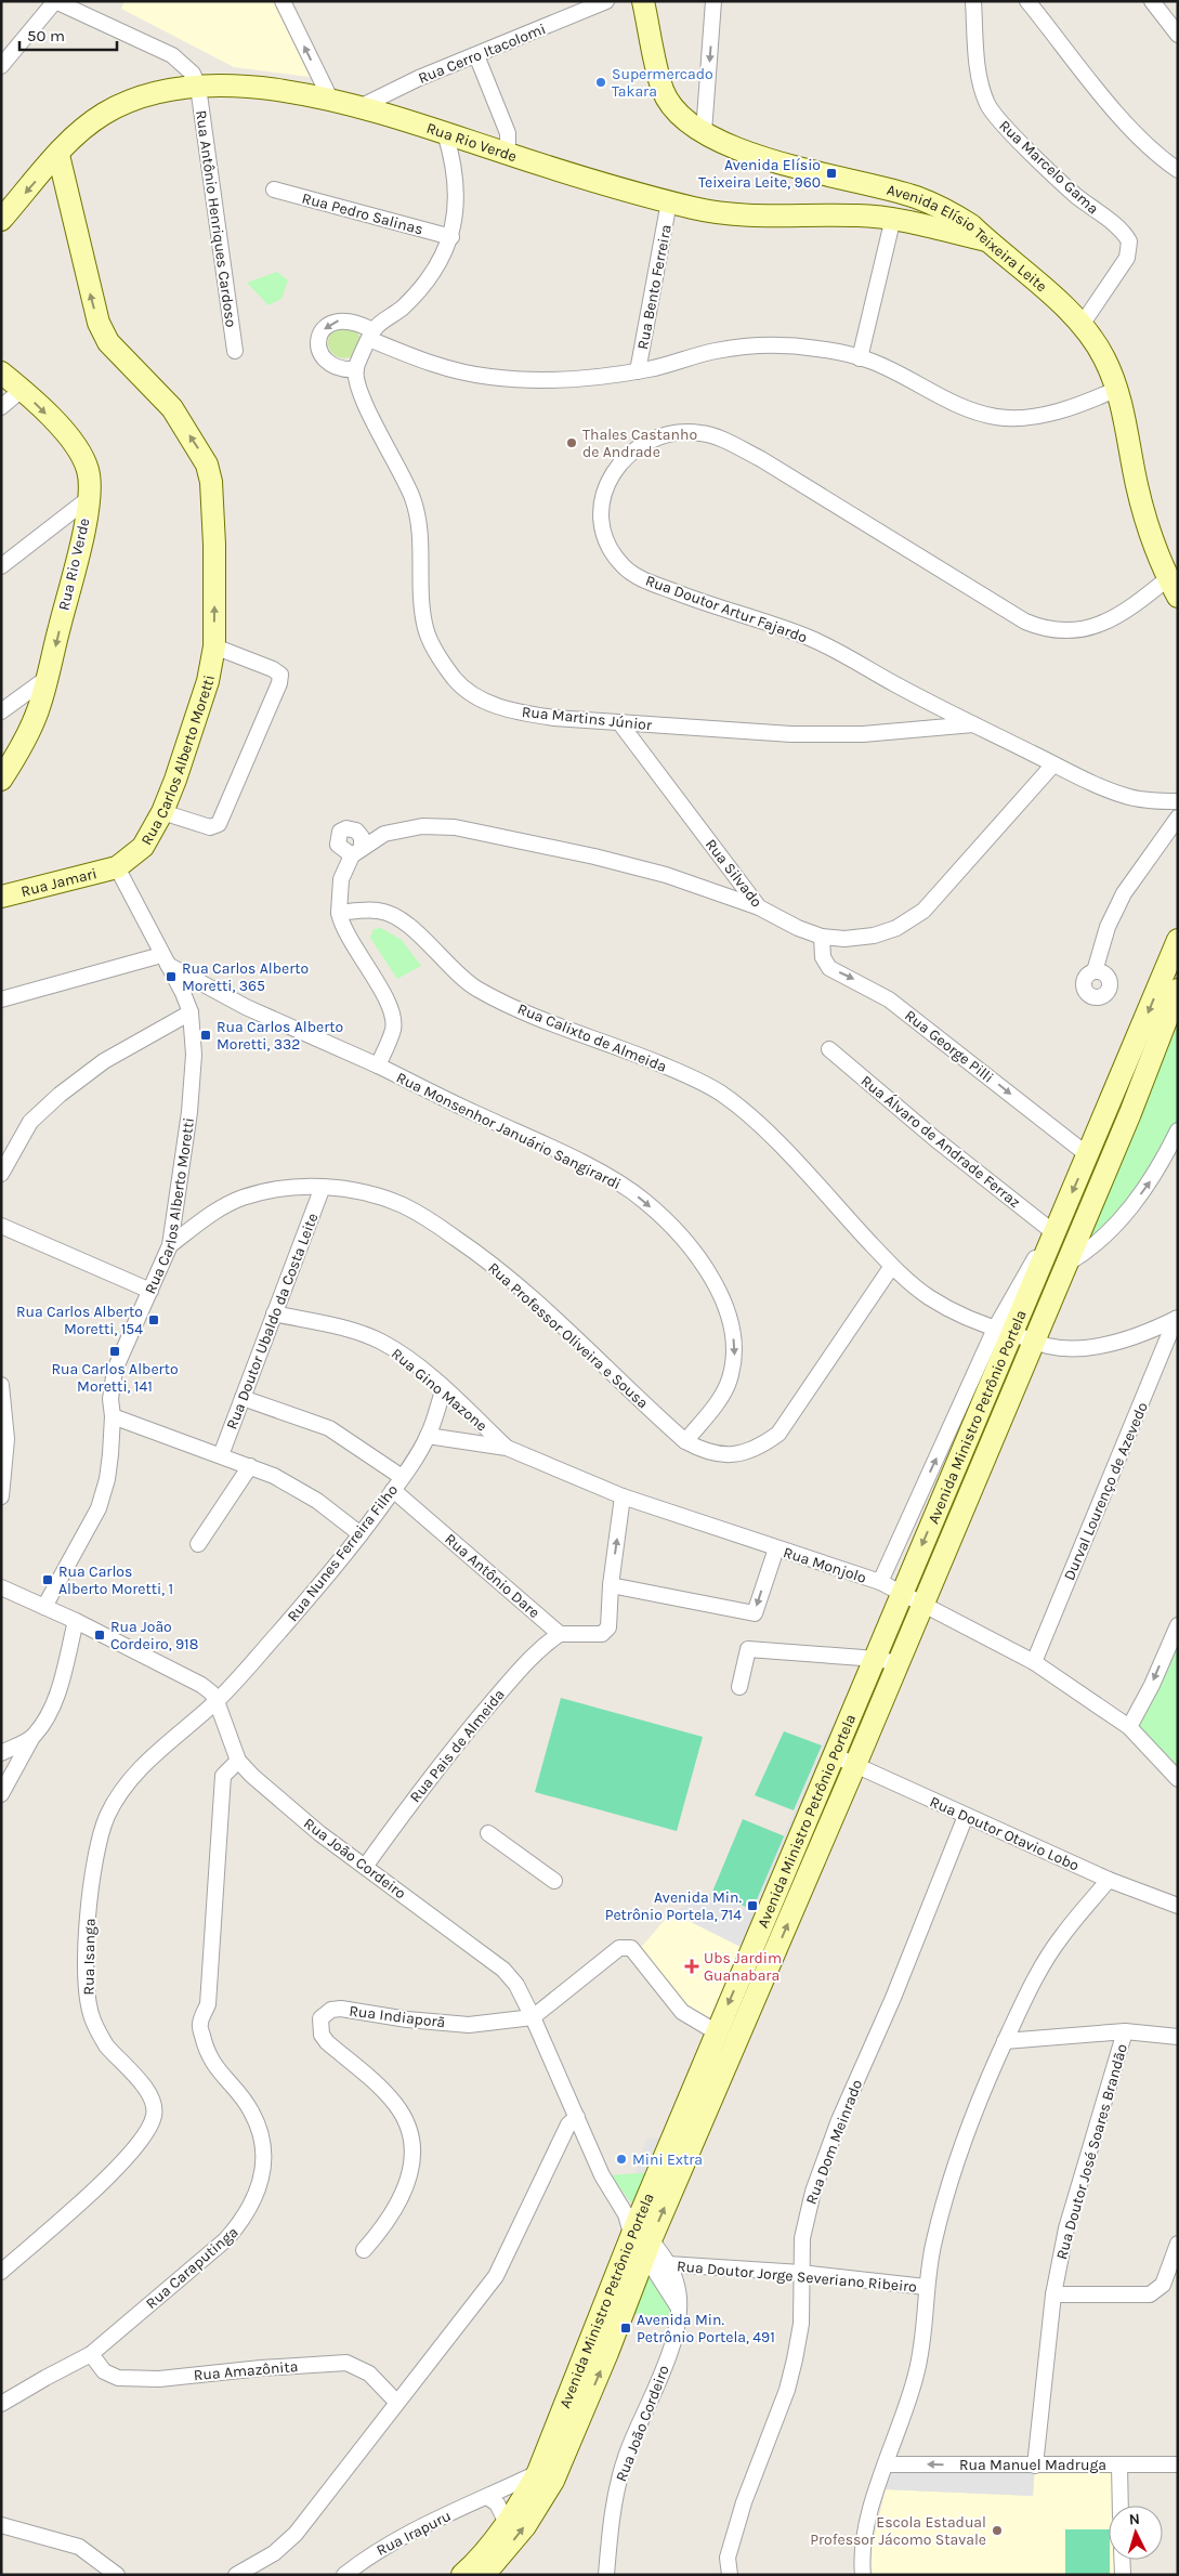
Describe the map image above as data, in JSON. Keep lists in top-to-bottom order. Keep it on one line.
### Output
{"streets":{"main road":["Rua Rio Verde","Avenida Elísio Teixeira Leite","Rua Carlos Alberto Moretti","Rua Jamari","Avenida Ministro Petrônio Portela"],"street":["Rua Cerro Itacolomi","Rua Marcelo Gama","Rua Pedro Salinas","Rua Antônio Henriques Cardoso","Rua Bento Ferreira","Rua Doutor Artur Fajardo","Rua Martins Júnior","Rua Silvado","Rua Calixto de Almeida","Rua George Pilli","Rua Monsenhor Januário Sangirardi","Rua Álvaro de Andrade Ferraz","Rua Doutor Ubaldo da Costa Leite","Rua Professor Oliveira e Sousa","Rua Gino Mazone","Durval Lourenço de Azevedo","Rua Nunes Ferreira Filho","Rua Monjolo","Rua Antônio Dare","Rua Pais de Almeida","Rua Doutor Otavio Lobo","Rua João Cordeiro","Rua Isanga","Rua Indiaporã","Rua Dom Meinrado","Rua Doutor José Soares Brandão","Rua Caraputinga","Rua Doutor Jorge Severiano Ribeiro","Rua Amazônita","Rua Manuel Madruga","Rua Irapuru"]},"crossings":[["Rua Cerro Itacolomi","Rua Rio Verde"],["Rua Rio Verde","Rua Antônio Henriques Cardoso"],["Rua Rio Verde","Avenida Elísio Teixeira Leite"],["Rua Rio Verde","Rua Bento Ferreira"],["Rua Rio Verde","Rua Carlos Alberto Moretti"],["Rua Marcelo Gama","Avenida Elísio Teixeira Leite"],["Avenida Elísio Teixeira Leite","Rua Doutor Artur Fajardo"],["Rua Doutor Artur Fajardo","Rua Martins Júnior"],["Rua Doutor Artur Fajardo","Rua Silvado"],["Rua Martins Júnior","Rua Silvado"],["Rua Carlos Alberto Moretti","Rua Jamari"],["Rua Carlos Alberto Moretti","Rua Professor Oliveira e Sousa"],["Rua Carlos Alberto Moretti","Rua João Cordeiro"],["Rua Silvado","Rua George Pilli"],["Rua Calixto de Almeida","Rua Professor Oliveira e Sousa"],["Rua Calixto de Almeida","Avenida Ministro Petrônio Portela"],["Rua Calixto de Almeida","Durval Lourenço de Azevedo"],["Rua George Pilli","Avenida Ministro Petrônio Portela"],["Rua Monsenhor Januário Sangirardi","Rua Professor Oliveira e Sousa"],["Rua Álvaro de Andrade Ferraz","Avenida Ministro Petrônio Portela"],["Rua Doutor Ubaldo da Costa Leite","Rua Professor Oliveira e Sousa"],["Rua Doutor Ubaldo da Costa Leite","Rua Gino Mazone"],["Rua Doutor Ubaldo da Costa Leite","Rua Antônio Dare"],["Rua Gino Mazone","Rua Nunes Ferreira Filho"],["Rua Gino Mazone","Rua Monjolo"],["Avenida Ministro Petrônio Portela","Rua Monjolo"],["Avenida Ministro Petrônio Portela","Rua Doutor Otavio Lobo"],["Avenida Ministro Petrônio Portela","Rua João Cordeiro"],["Avenida Ministro Petrônio Portela","Rua Irapuru"],["Durval Lourenço de Azevedo","Rua Monjolo"],["Rua Nunes Ferreira Filho","Rua Monjolo"],["Rua Nunes Ferreira Filho","Rua Antônio Dare"],["Rua Nunes Ferreira Filho","Rua João Cordeiro"],["Rua Nunes Ferreira Filho","Rua Isanga"],["Rua Antônio Dare","Rua Pais de Almeida"],["Rua Pais de Almeida","Rua João Cordeiro"],["Rua Doutor Otavio Lobo","Rua Dom Meinrado"],["Rua João Cordeiro","Rua Isanga"],["Rua João Cordeiro","Rua Indiaporã"],["Rua João Cordeiro","Rua Caraputinga"],["Rua João Cordeiro","Rua Doutor Jorge Severiano Ribeiro"],["Rua Dom Meinrado","Rua Doutor Jorge Severiano Ribeiro"],["Rua Doutor José Soares Brandão","Rua Manuel Madruga"],["Rua Caraputinga","Rua Amazônita"]],"one_way":["Rua George Pilli","Rua Monsenhor Januário Sangirardi","Rua Manuel Madruga"],"places":{"other":["Supermercado Takara","Thales Castanho de Andrade","Mini Extra","Escola Estadual Professor Jácomo Stavale"],"transit":["Avenida Elísio Teixeira Leite, 960","Rua Carlos Alberto Moretti, 365","Rua Carlos Alberto Moretti, 332","Rua Carlos Alberto Moretti, 154","Rua Carlos Alberto Moretti, 141","Rua Carlos Alberto Moretti, 1","Rua João Cordeiro, 918","Avenida Min. Petrônio Portela, 714","Avenida Min. Petrônio Portela, 491"],"health":["Ubs Jardim Guanabara"]},"scale_bar":"50 m","north":"top"}
